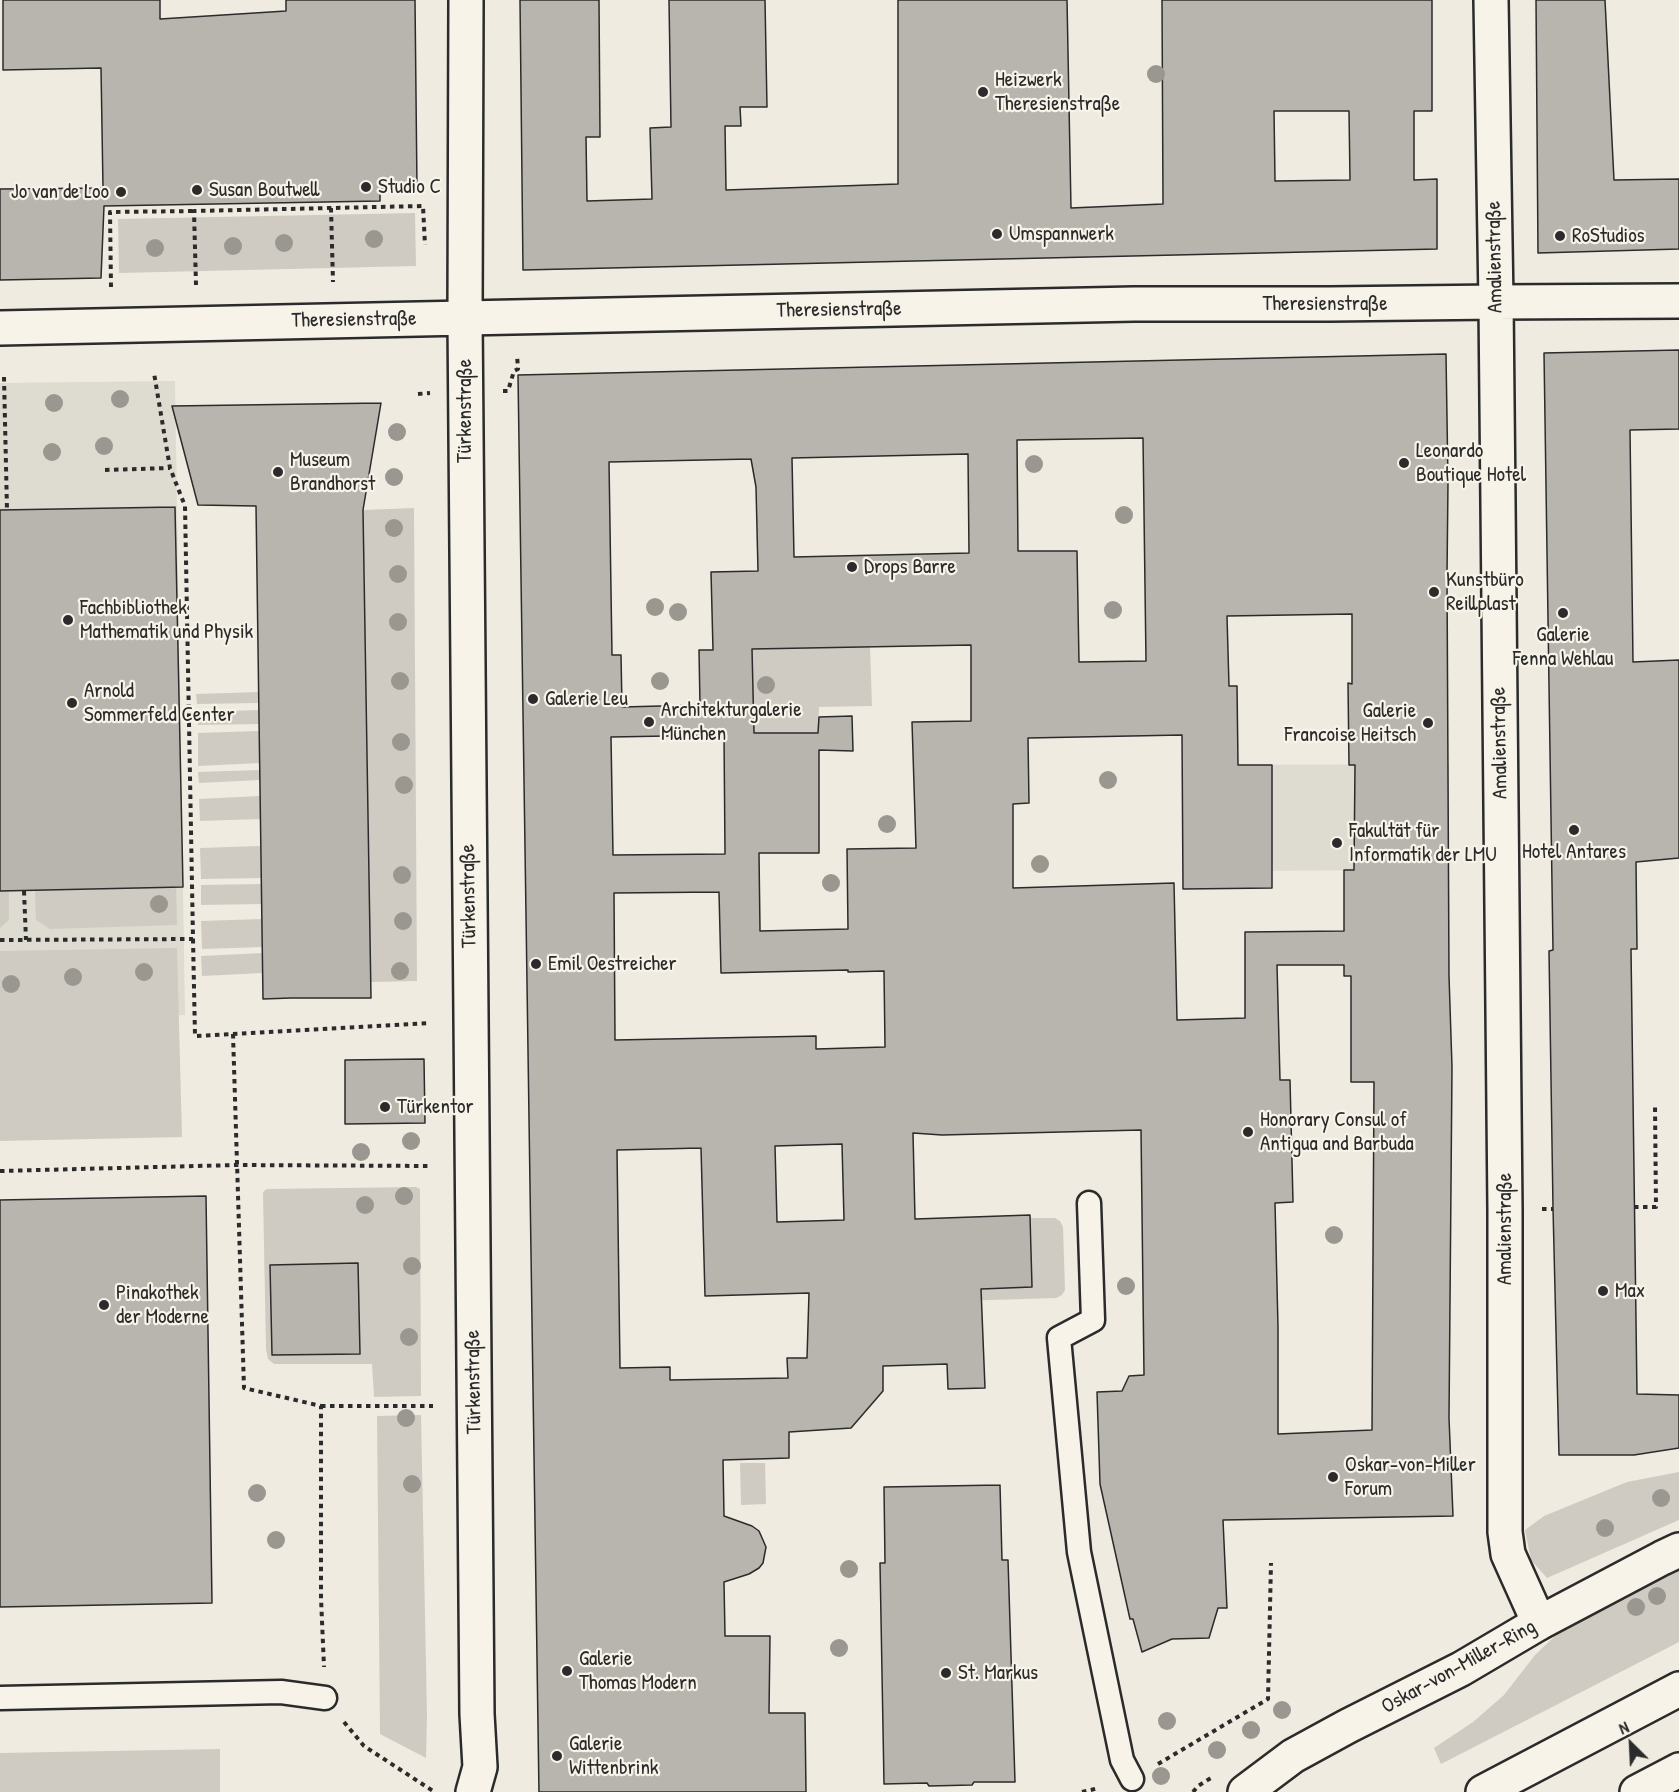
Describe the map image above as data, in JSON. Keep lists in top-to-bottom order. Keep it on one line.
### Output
{"streets":{"street":["Amalienstraße","Theresienstraße","Türkenstraße","Oskar-von-Miller-Ring"]},"crossings":[["Amalienstraße","Theresienstraße"],["Amalienstraße","Oskar-von-Miller-Ring"],["Theresienstraße","Türkenstraße"]],"places":["Heizwerk Theresienstraße","Studio C","Susan Boutwell","Jo van de Loo","Umspannwerk","RoStudios","Leonardo Boutique Hotel","Museum Brandhorst","Drops Barre","Kunstbüro Reillplast","Galerie Fenna Wehlau","Fachbibliothek Mathematik und Physik","Galerie Leu","Arnold Sommerfeld Center","Architekturgalerie München","Galerie Francoise Heitsch","Hotel Antares","Fakultät für Informatik der LMU","Emil Oestreicher","Türkentor","Honorary Consul of Antigua and Barbuda","Max","Pinakothek der Moderne","Oskar-von-Miller Forum","Galerie Thomas Modern","St. Markus","Galerie Wittenbrink"],"north":"top left"}
